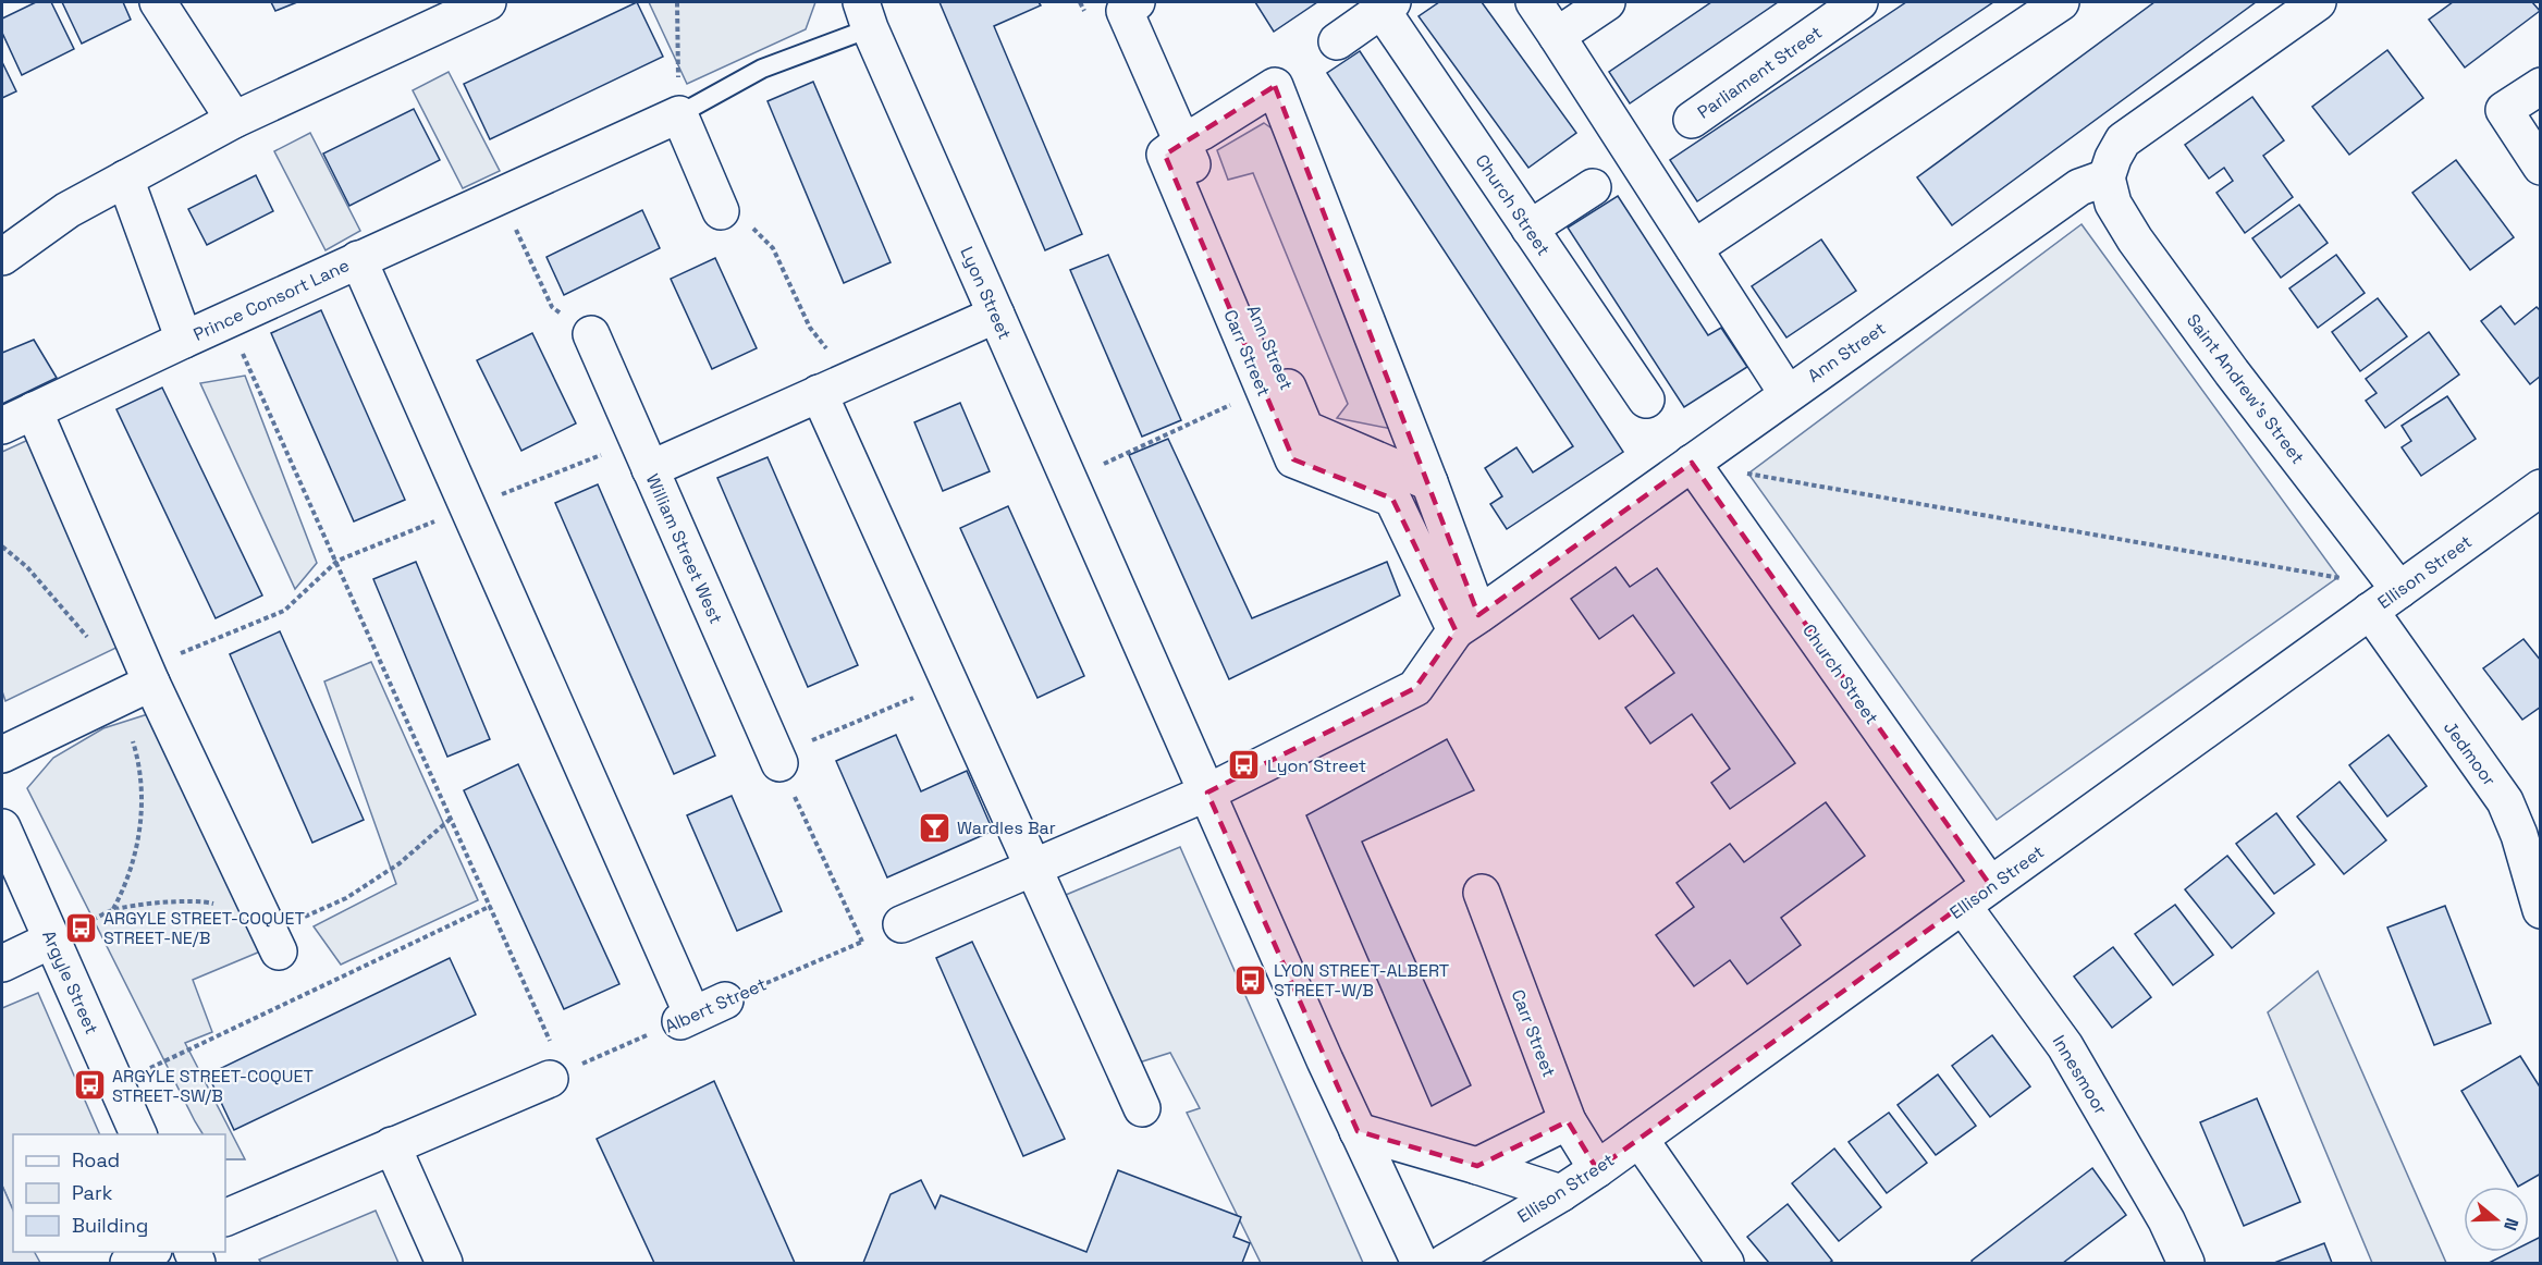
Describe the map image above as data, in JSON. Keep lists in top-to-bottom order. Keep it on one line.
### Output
{"streets":{"street":["Parliament Street","Church Street","Lyon Street","Prince Consort Lane","Ann Street","Carr Street","Saint Andrew's Street","William Street West","Ellison Street","Jedmoor","Argyle Street","Albert Street","Innesmoor"]},"crossings":[["Church Street","Ann Street"],["Church Street","Ellison Street"],["Lyon Street","Ann Street"],["Ann Street","Carr Street"],["Ann Street","Saint Andrew's Street"],["Carr Street","Ellison Street"],["Saint Andrew's Street","Ellison Street"],["Ellison Street","Jedmoor"],["Ellison Street","Innesmoor"]],"places":{"bus stop":["Lyon Street","ARGYLE STREET-COQUET STREET-NE/B","LYON STREET-ALBERT STREET-W/B","ARGYLE STREET-COQUET STREET-SW/B"],"bar":["Wardles Bar"]},"legend":["Road","Park","Building"],"north":"right"}
